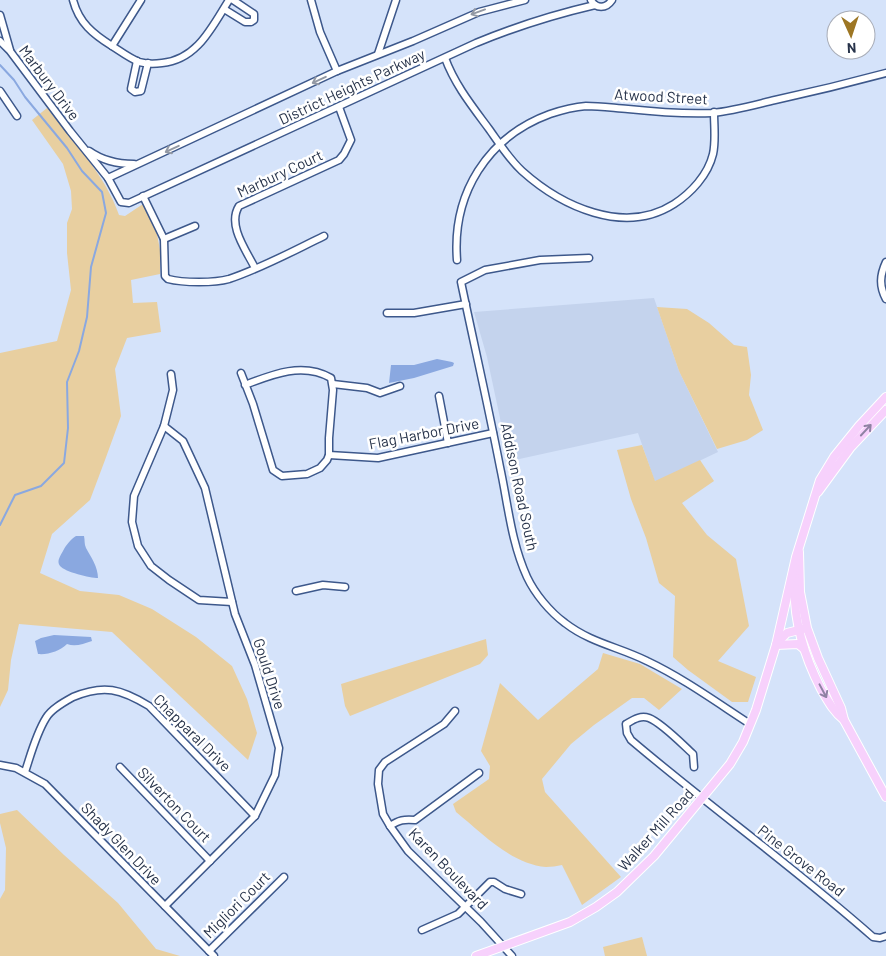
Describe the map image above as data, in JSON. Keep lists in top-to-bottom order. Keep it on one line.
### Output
{"streets":{"main road":["Walker Mill Road"],"street":["Marbury Drive","District Heights Parkway","Atwood Street","Marbury Court","Flag Harbor Drive","Addison Road South","Gould Drive","Chapparal Drive","Silverton Court","Shady Glen Drive","Pine Grove Road","Karen Boulevard","Migliori Court"]},"crossings":[["Marbury Drive","District Heights Parkway"],["District Heights Parkway","Marbury Court"],["Flag Harbor Drive","Addison Road South"],["Addison Road South","Walker Mill Road"],["Gould Drive","Chapparal Drive"],["Gould Drive","Silverton Court"],["Gould Drive","Shady Glen Drive"],["Chapparal Drive","Shady Glen Drive"],["Walker Mill Road","Pine Grove Road"],["Walker Mill Road","Karen Boulevard"],["Shady Glen Drive","Migliori Court"]],"north":"bottom"}
